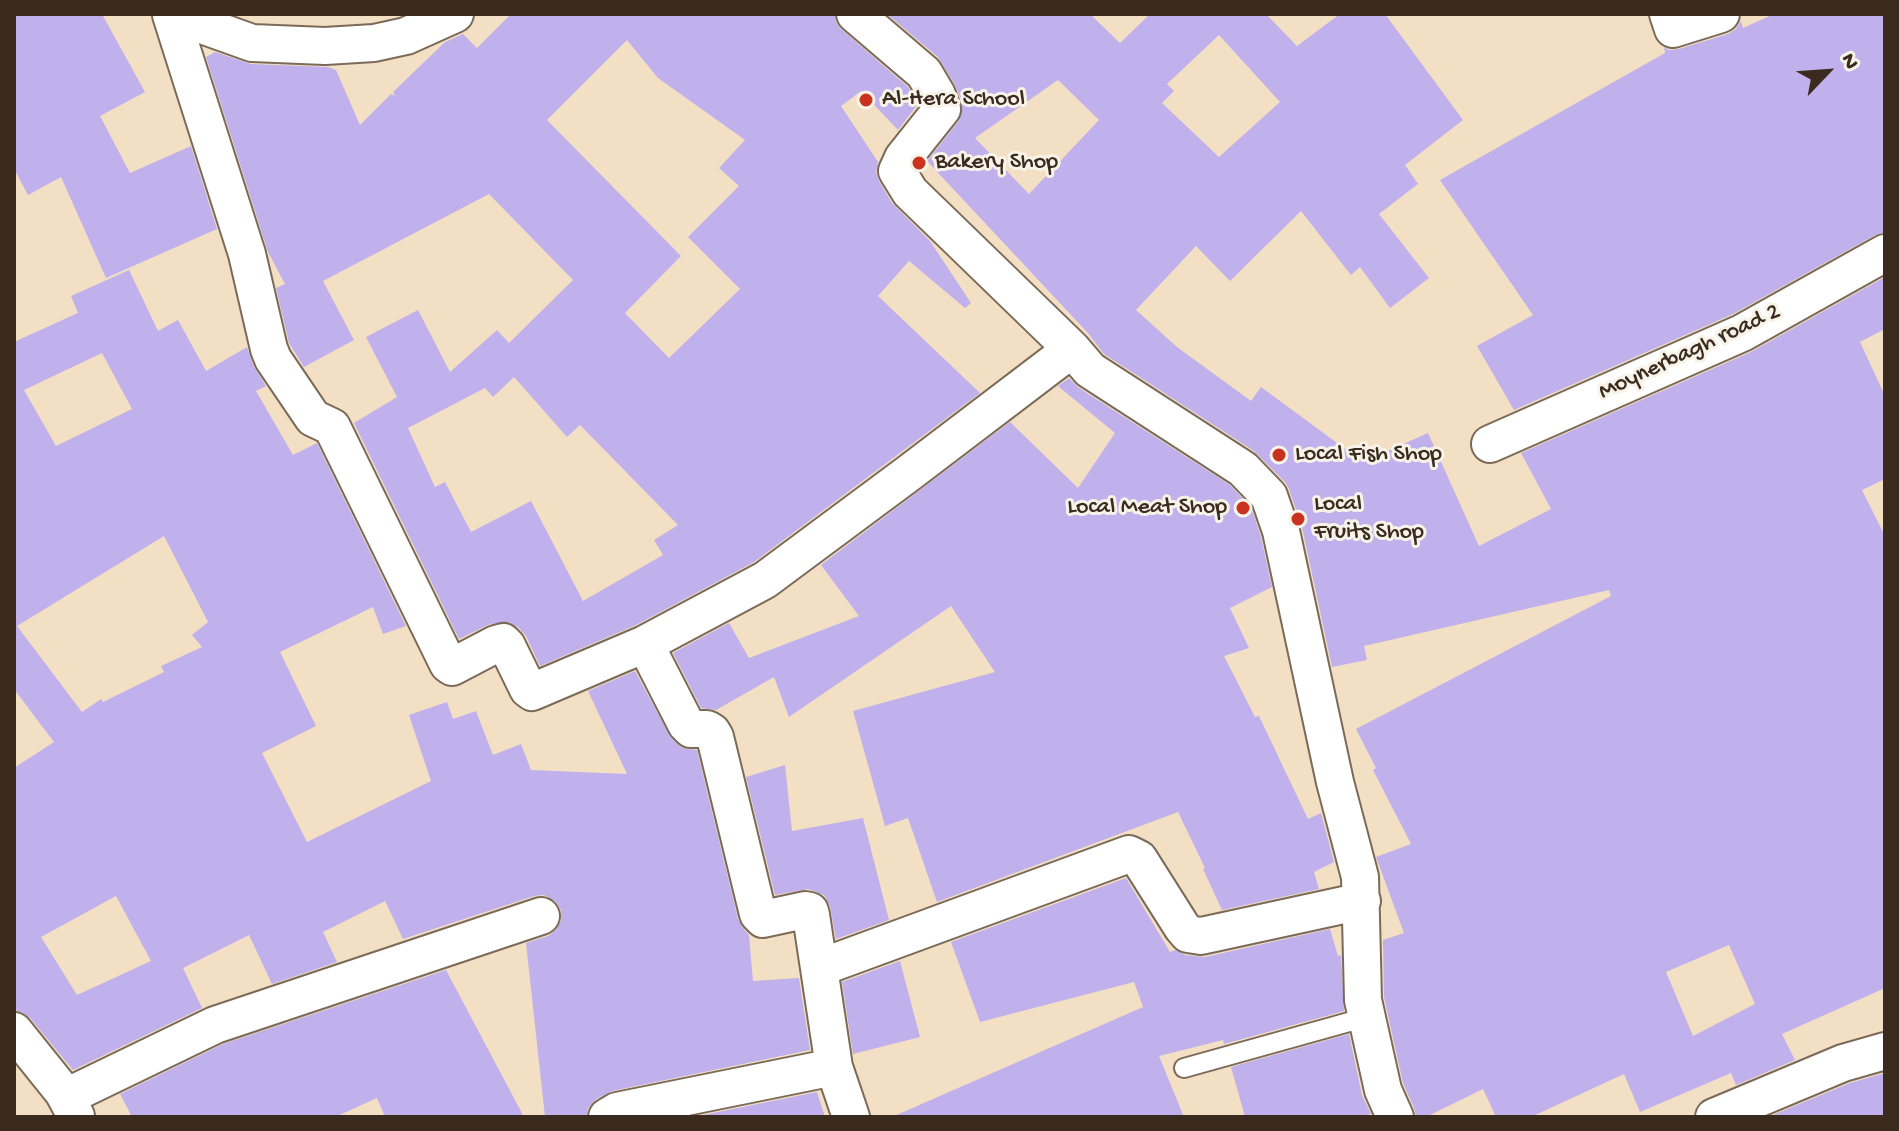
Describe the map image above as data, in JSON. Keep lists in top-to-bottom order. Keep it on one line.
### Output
{"streets":{"street":["Moynerbagh road 2"]},"places":["Al-Hera School","Bakery Shop","Local Fish Shop","Local Meat Shop","Local Fruits Shop"],"north":"top right"}
